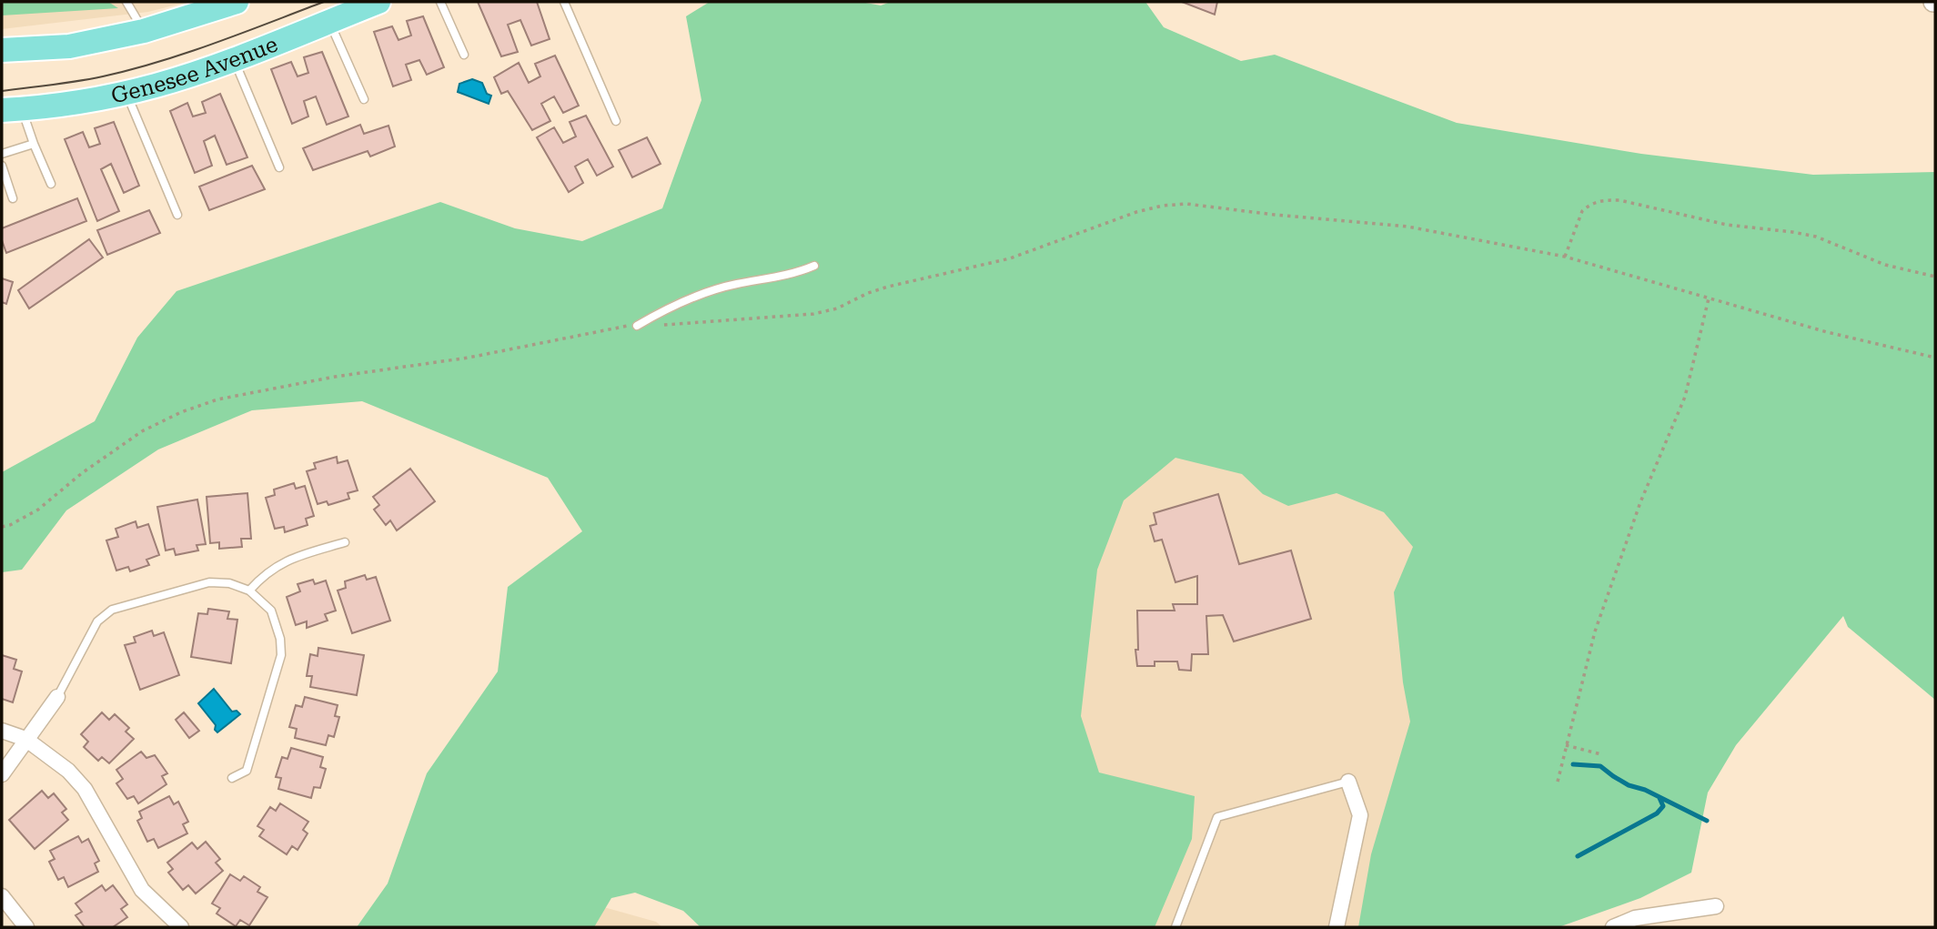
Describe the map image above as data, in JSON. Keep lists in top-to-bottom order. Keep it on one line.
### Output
{"streets":{"main road":["Genesee Avenue"]}}
